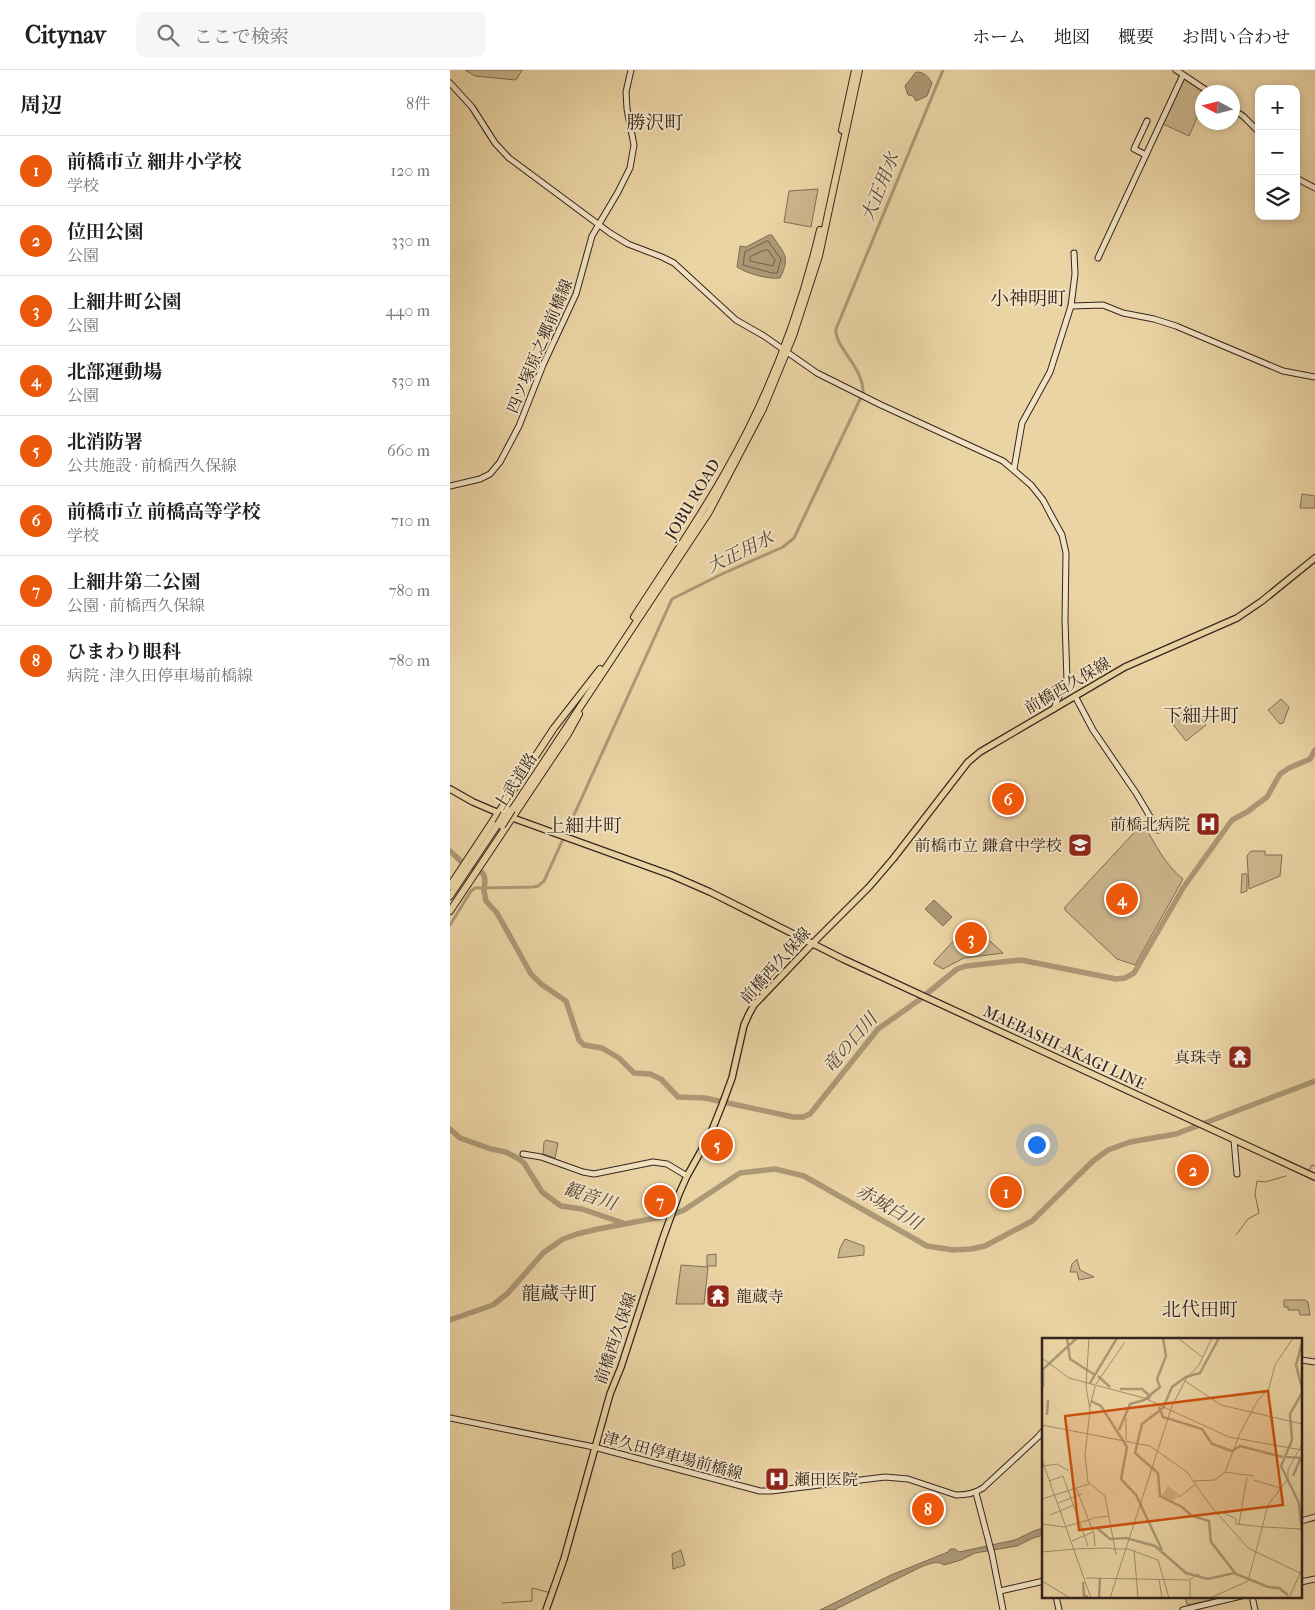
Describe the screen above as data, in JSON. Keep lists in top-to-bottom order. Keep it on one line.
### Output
{"streets":{"highway":["JOBU ROAD"],"main road":["前橋西久保線","MAEBASHI-AKAGI LINE"],"street":["四ツ塚原之郷前橋線","津久田停車場前橋線"]},"crossings":[["JOBU ROAD","MAEBASHI-AKAGI LINE"],["前橋西久保線","MAEBASHI-AKAGI LINE"],["前橋西久保線","津久田停車場前橋線"]],"districts":["勝沢町","小神明町","下細井町","上細井町","龍蔵寺町","北代田町"],"water":["大正用水","竜の口川","観音川","赤城白川"],"places":{"hospital":["前橋北病院","瀬田医院"],"school or university":["前橋市立 鎌倉中学校"],"temple":["真珠寺","龍蔵寺"]},"north":"left","page":{"header":"Citynav","search":"ここで検索","nav":["ホーム","地図","概要","お問い合わせ"],"heading":["周辺","8件"],"map_buttons":["+","−"],"list":[{"mark":"1","name":"前橋市立 細井小学校","note":"学校","value":"120 m"},{"mark":"2","name":"位田公園","note":"公園","value":"330 m"},{"mark":"3","name":"上細井町公園","note":"公園","value":"440 m"},{"mark":"4","name":"北部運動場","note":"公園","value":"530 m"},{"mark":"5","name":"北消防署","note":"公共施設 · 前橋西久保線","value":"660 m"},{"mark":"6","name":"前橋市立 前橋高等学校","note":"学校","value":"710 m"},{"mark":"7","name":"上細井第二公園","note":"公園 · 前橋西久保線","value":"780 m"},{"mark":"8","name":"ひまわり眼科","note":"病院 · 津久田停車場前橋線","value":"780 m"}],"pins":["6","4","3","5","2","1","7","8"]}}
